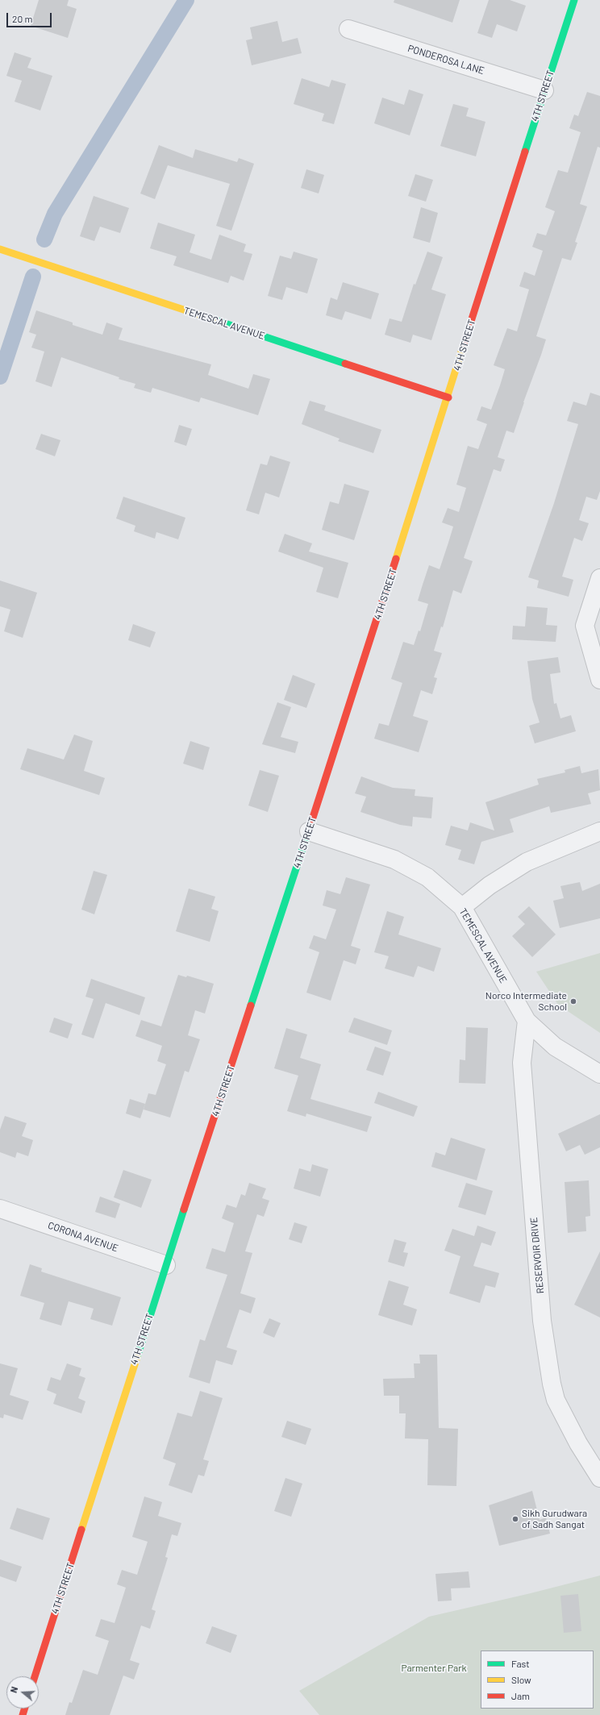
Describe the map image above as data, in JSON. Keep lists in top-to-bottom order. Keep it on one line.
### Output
{"streets":{"street":["PONDEROSA LANE","4TH STREET","TEMESCAL AVENUE","CORONA AVENUE","RESERVOIR DRIVE"]},"crossings":[["PONDEROSA LANE","4TH STREET"],["4TH STREET","TEMESCAL AVENUE"],["4TH STREET","CORONA AVENUE"],["TEMESCAL AVENUE","RESERVOIR DRIVE"]],"parks":["Parmenter Park"],"places":["Norco Intermediate School","Sikh Gurudwara of Sadh Sangat"],"legend":["Fast","Slow","Jam"],"scale_bar":"20 m","north":"left"}
